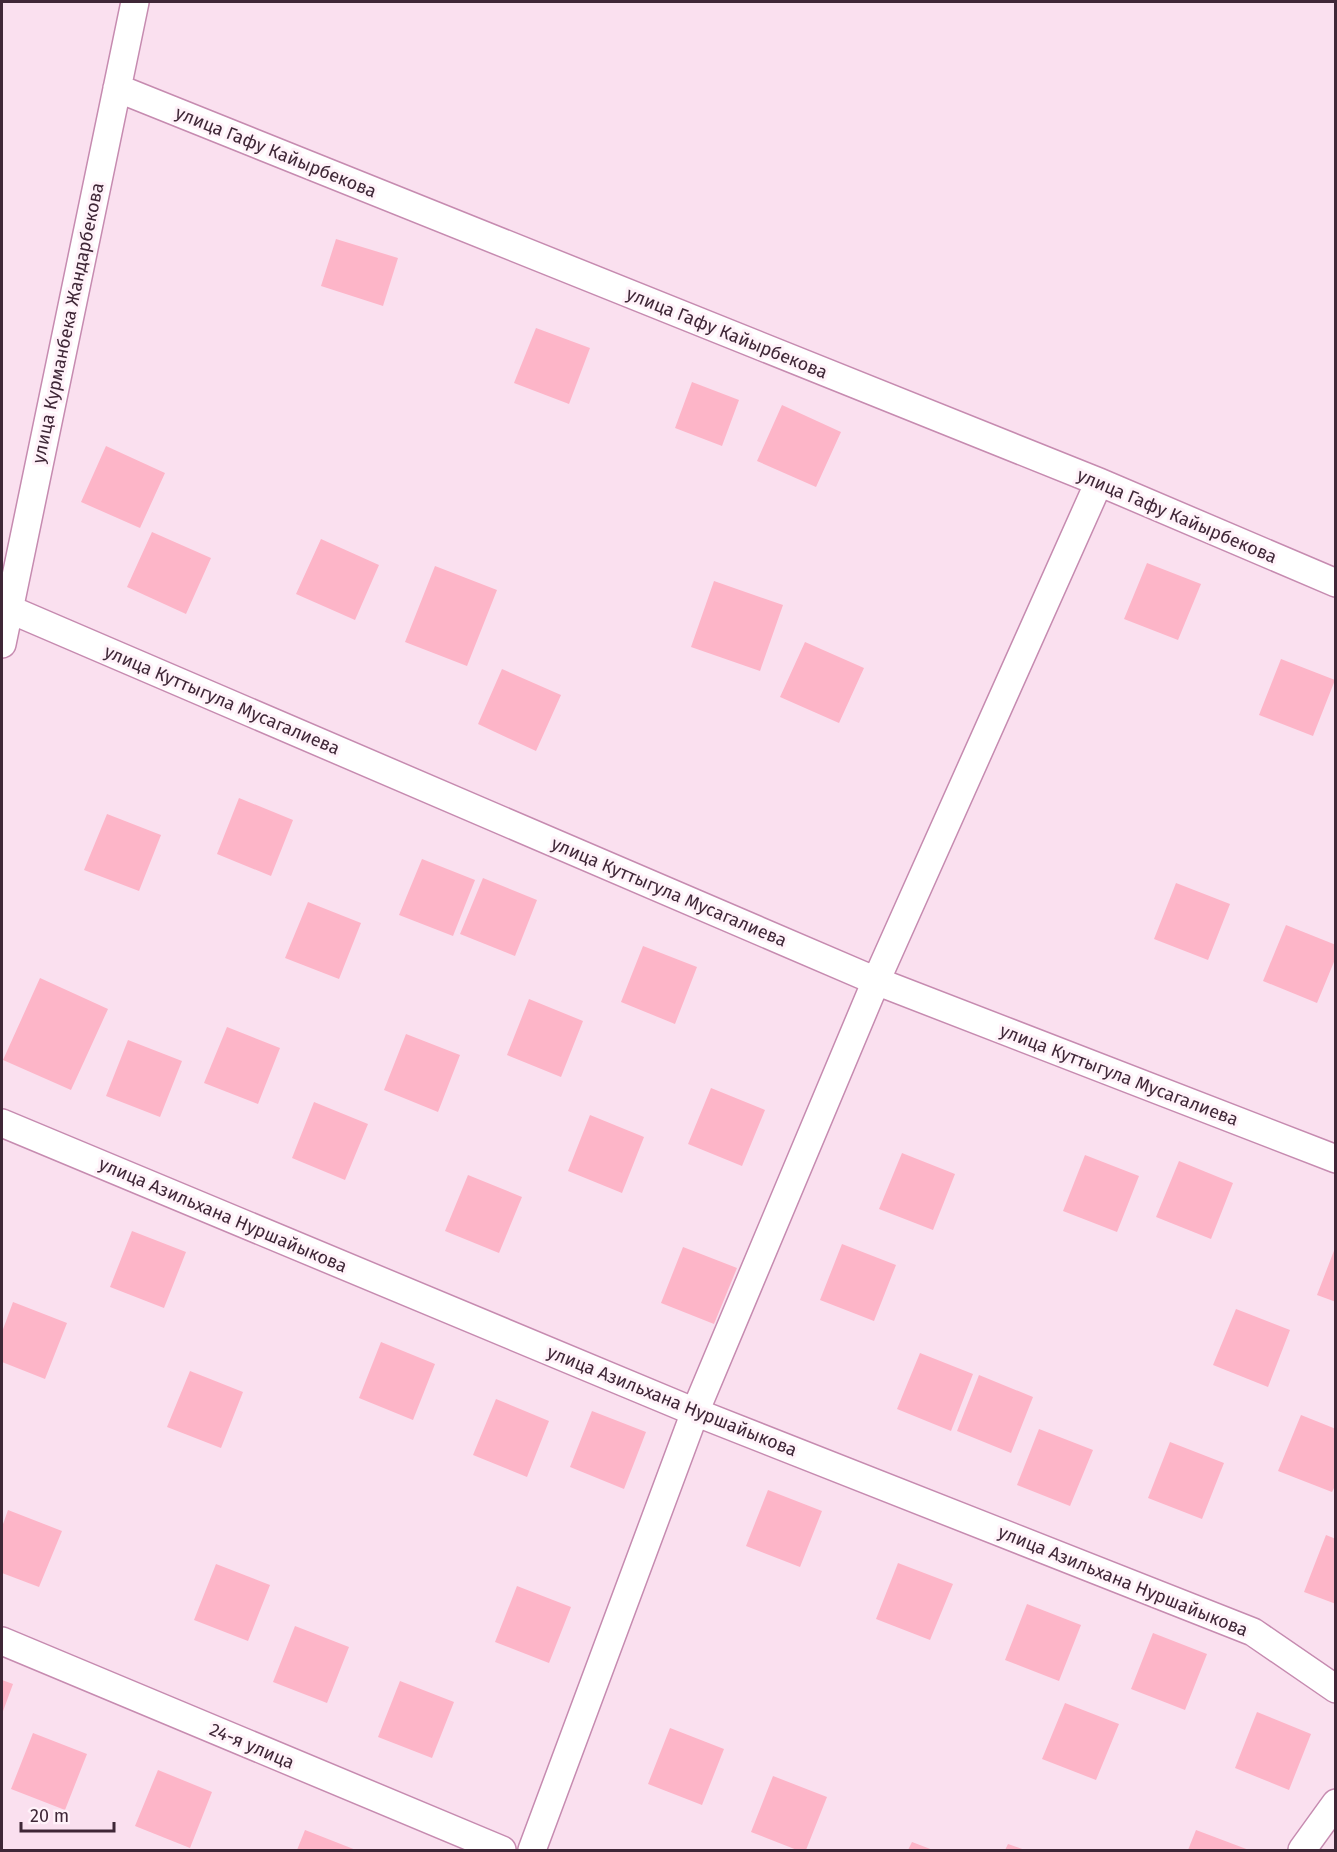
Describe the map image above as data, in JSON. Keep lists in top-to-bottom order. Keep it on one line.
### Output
{"streets":{"street":["улица Гафу Кайырбекова","улица Курманбека Жандарбекова","улица Куттыгула Мусагалиева","улица Азильхана Нуршайыкова","24-я улица"]},"crossings":[["улица Гафу Кайырбекова","улица Курманбека Жандарбекова"],["улица Курманбека Жандарбекова","улица Куттыгула Мусагалиева"]],"scale_bar":"20 m"}
